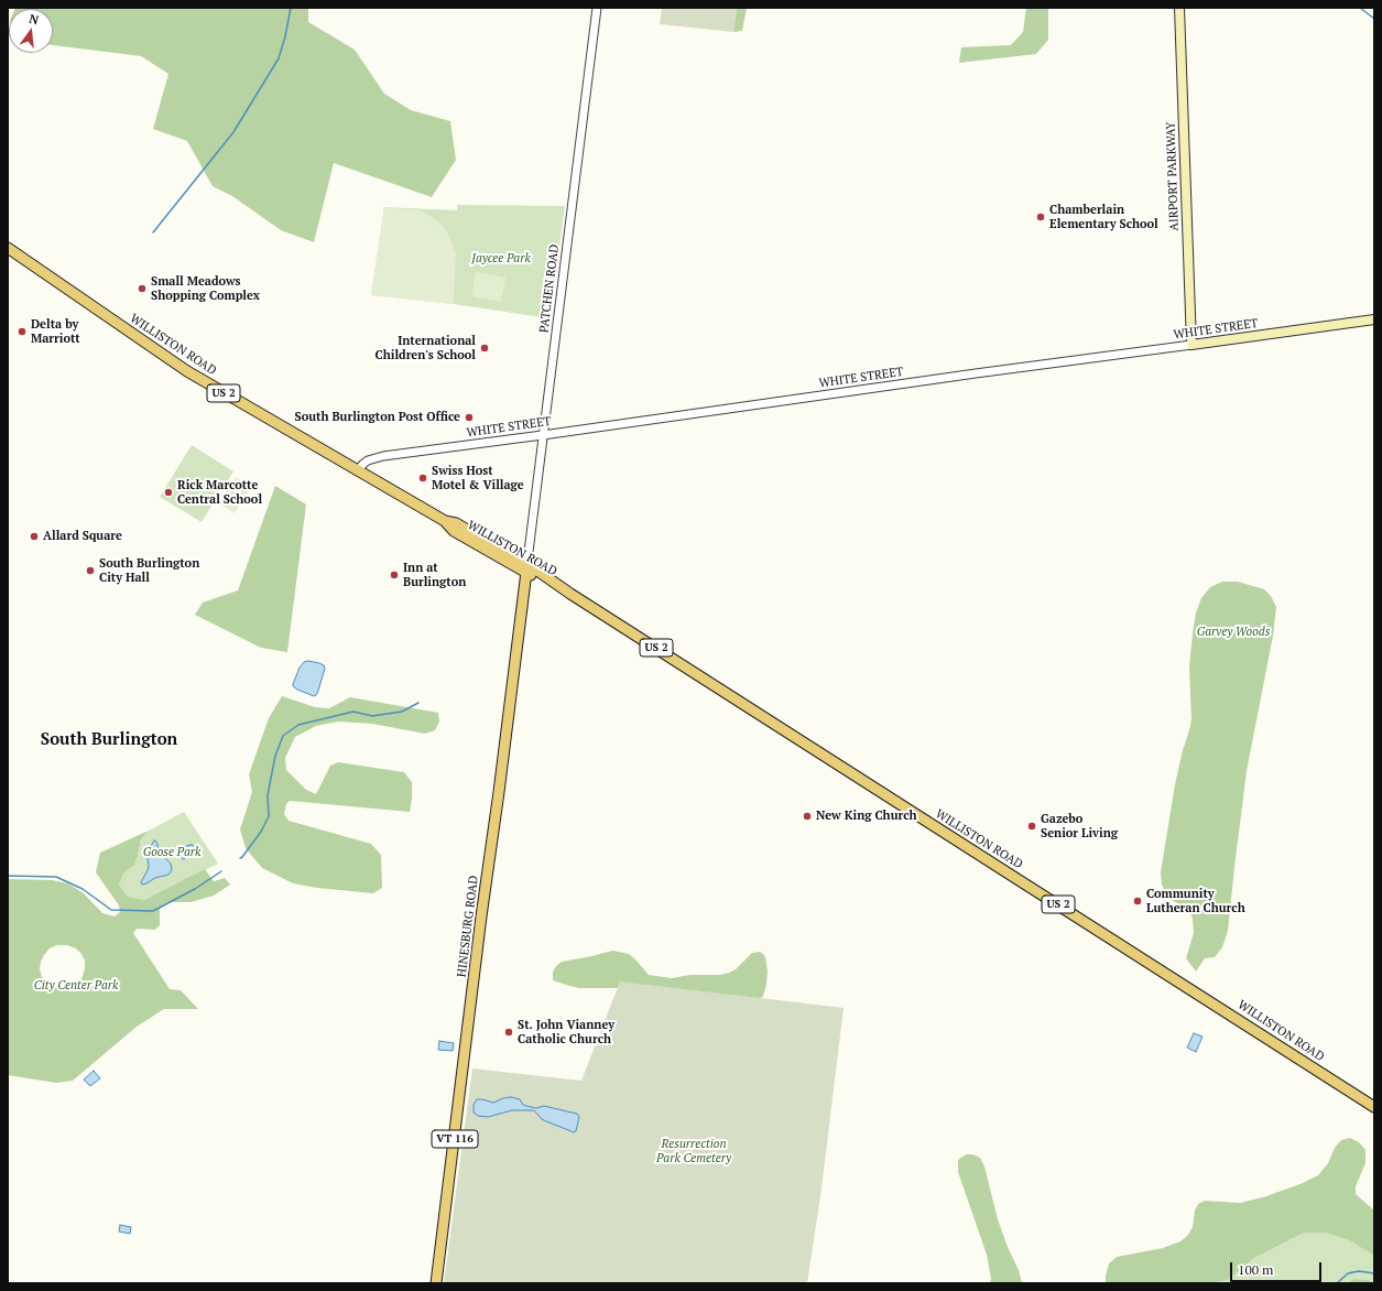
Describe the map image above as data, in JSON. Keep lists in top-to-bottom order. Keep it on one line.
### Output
{"streets":{"main road":["AIRPORT PARKWAY","WHITE STREET","WILLISTON ROAD","US 2","HINESBURG ROAD","VT 116"],"street":["PATCHEN ROAD"]},"crossings":[["AIRPORT PARKWAY","WHITE STREET"],["PATCHEN ROAD","WHITE STREET"],["PATCHEN ROAD","WILLISTON ROAD"],["PATCHEN ROAD","HINESBURG ROAD"],["WHITE STREET","WILLISTON ROAD"],["WILLISTON ROAD","HINESBURG ROAD"]],"districts":["South Burlington"],"parks":["Jaycee Park","Garvey Woods","Goose Park","City Center Park","Resurrection Park Cemetery"],"places":["Chamberlain Elementary School","Small Meadows Shopping Complex","Delta by Marriott","International Children's School","South Burlington Post Office","Swiss Host Motel & Village","Rick Marcotte Central School","Allard Square","South Burlington City Hall","Inn at Burlington","New King Church","Gazebo Senior Living","Community Lutheran Church","St. John Vianney Catholic Church"],"scale_bar":"100 m","north":"top"}
